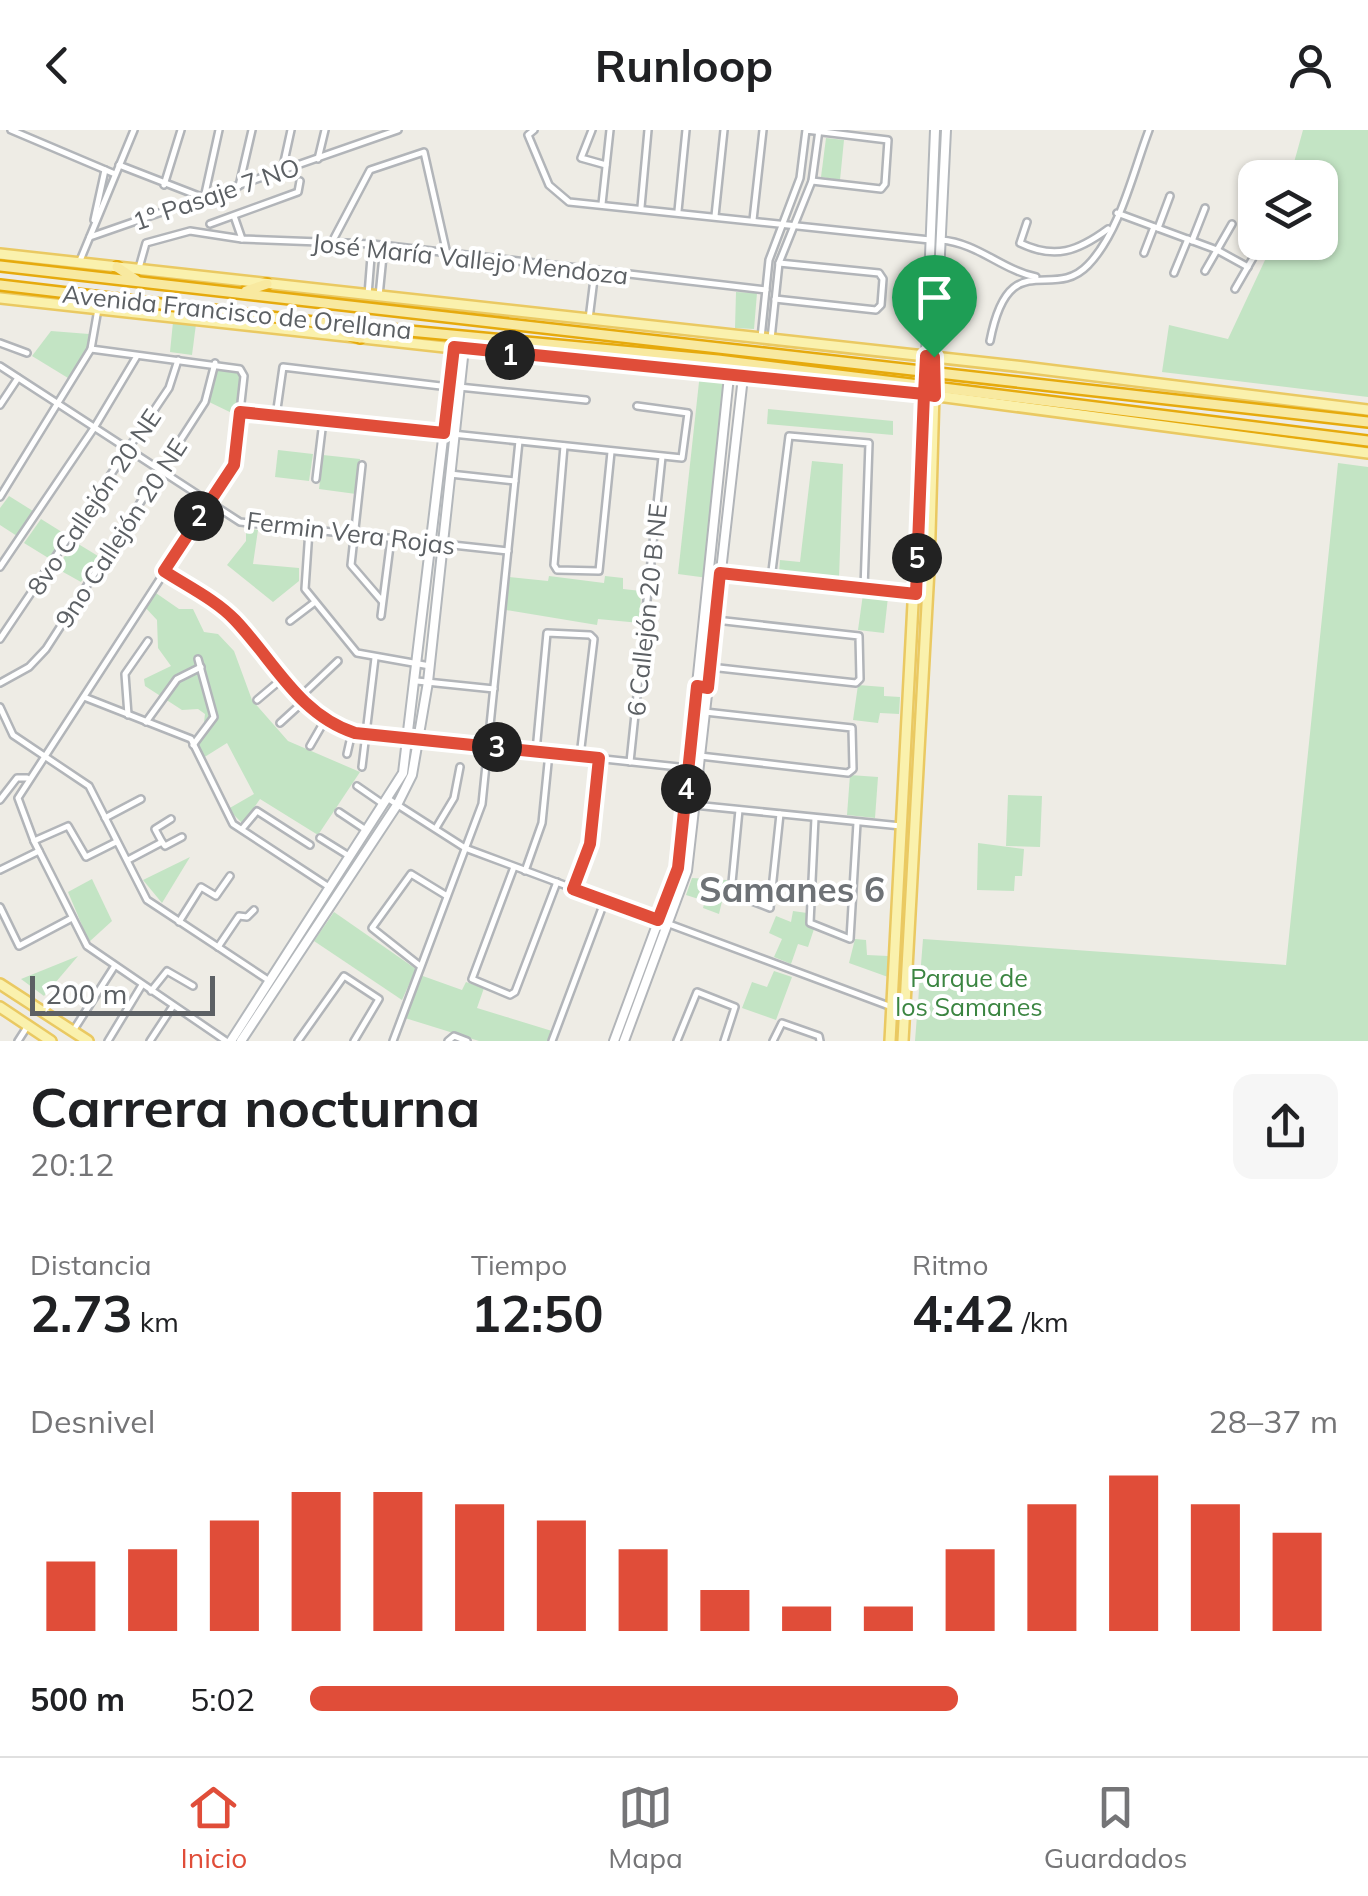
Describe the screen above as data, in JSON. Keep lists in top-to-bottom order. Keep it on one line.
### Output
{"streets":{"highway":["Avenida Francisco de Orellana"],"street":["1° Pasaje 7 NO","José María Vallejo Mendoza","8vo Callejón 20 NE","9no Callejón 20 NE","Fermin Vera Rojas","6 Callejón 20 B NE"]},"crossings":[["José María Vallejo Mendoza","Avenida Francisco de Orellana"],["8vo Callejón 20 NE","Fermin Vera Rojas"],["9no Callejón 20 NE","Fermin Vera Rojas"]],"districts":["Samanes 6"],"parks":["Parque de los Samanes"],"scale_bar":"200 m","page":{"header":"Runloop","pins":["1","2","5","3","4"],"scale":"200 m","heading":["Carrera nocturna","20:12"],"stats":[["Distancia","2.73 km"],["Tiempo","12:50"],["Ritmo","4:42 /km"]],"chart":["Desnivel","28–37 m"],"list":[{"name":"500 m","note":"5:02"}],"tabs":["Inicio","Mapa","Guardados"]}}
